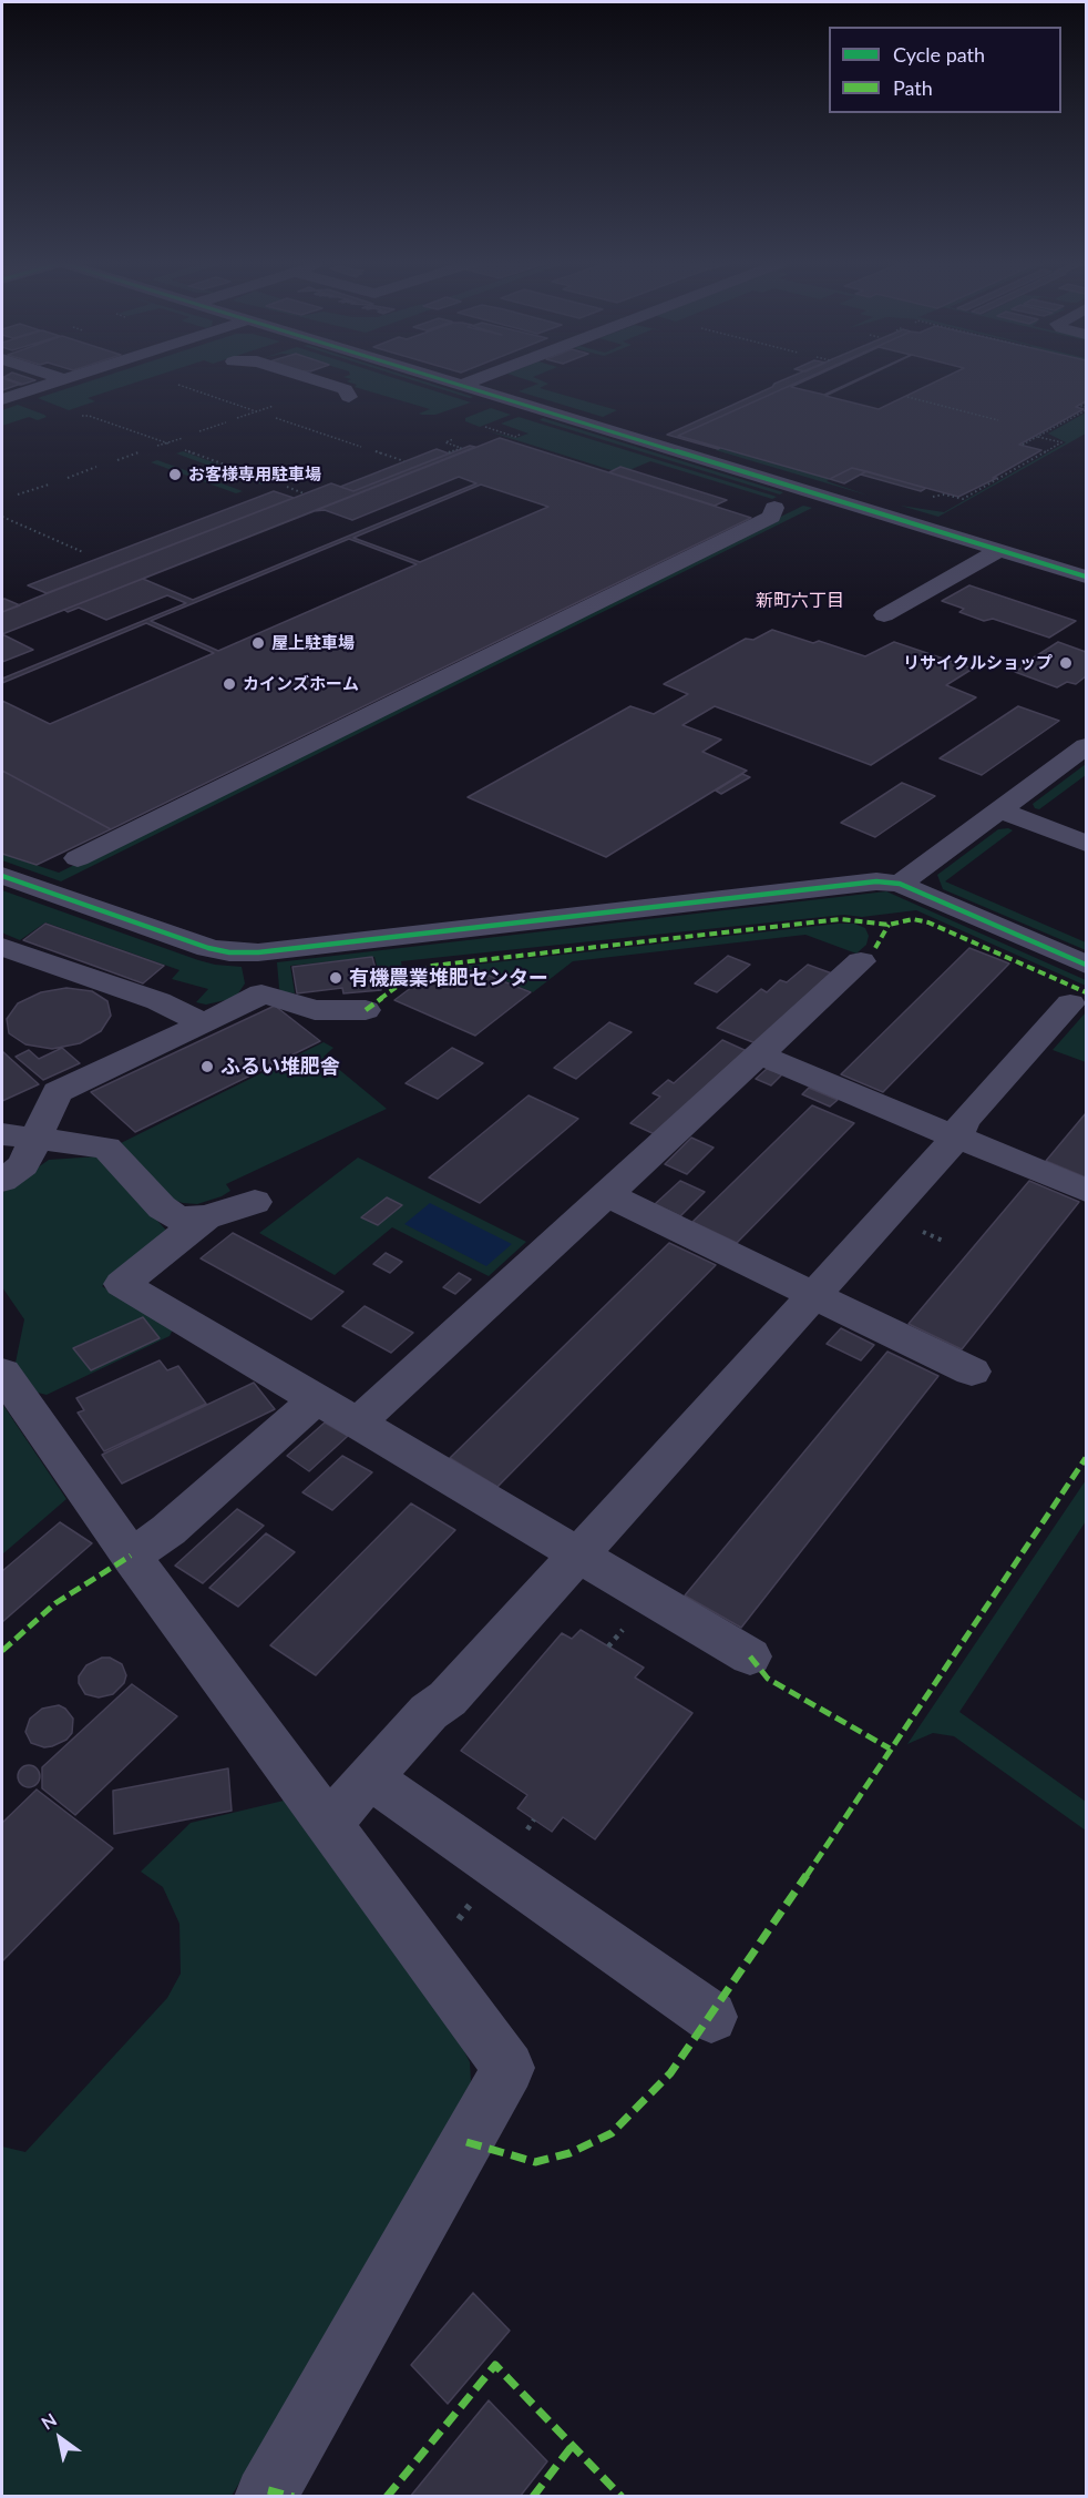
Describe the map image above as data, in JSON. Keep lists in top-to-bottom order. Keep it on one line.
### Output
{"districts":["新町六丁目"],"places":["お客様専用駐車場","屋上駐車場","リサイクルショップ","カインズホーム","有機農業堆肥センター","ふるい堆肥舎"],"legend":["Cycle path","Path"],"north":"top left"}
